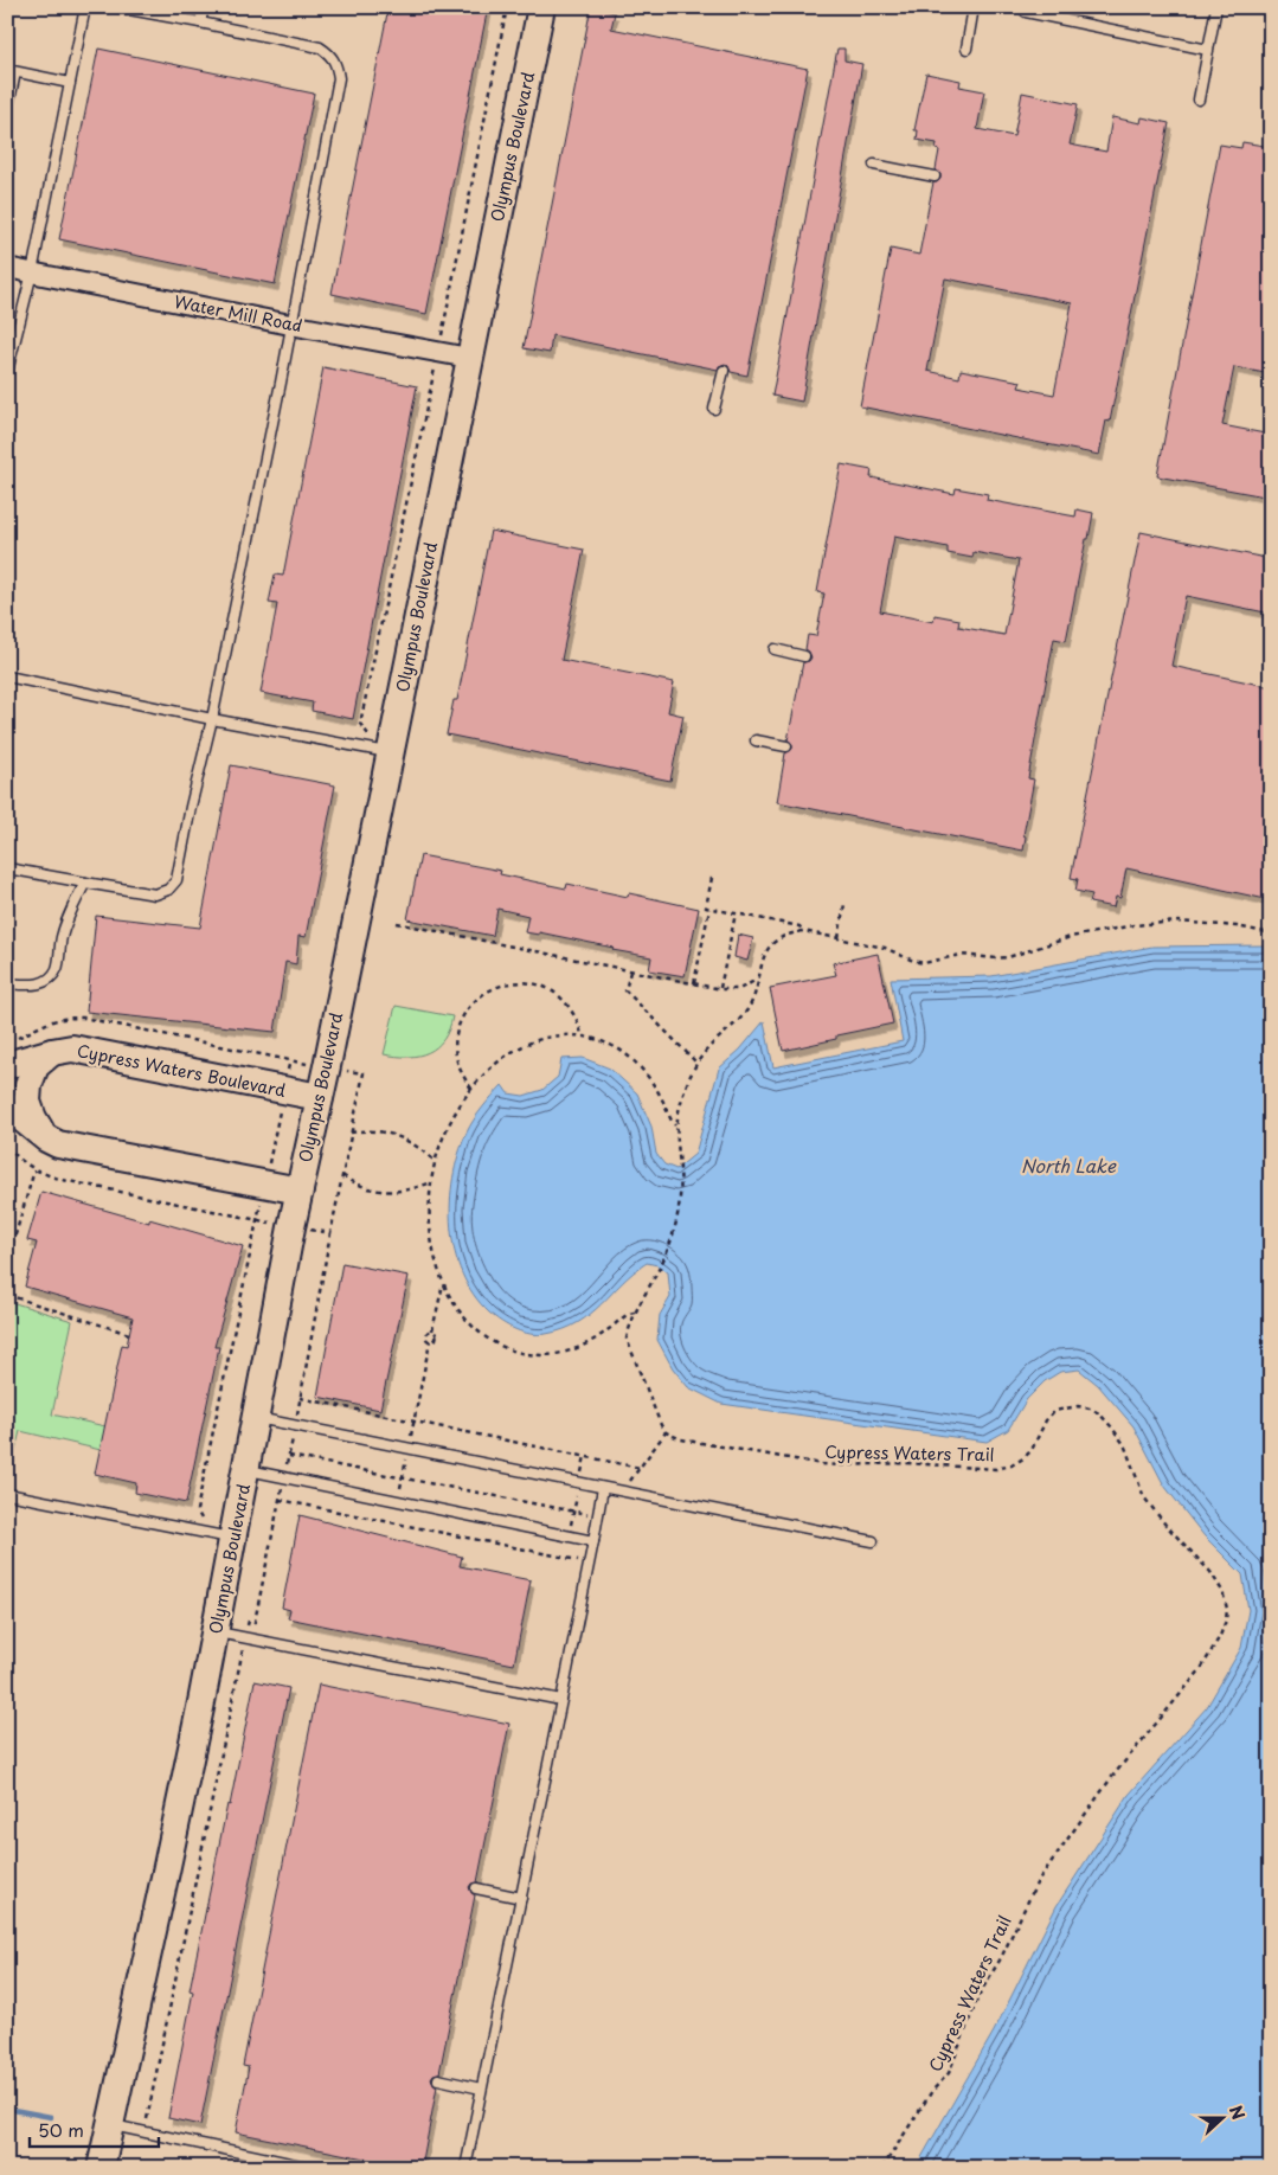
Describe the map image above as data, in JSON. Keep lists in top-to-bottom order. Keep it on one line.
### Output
{"streets":{"street":["Olympus Boulevard","Water Mill Road","Cypress Waters Boulevard"],"path":["Cypress Waters Trail"]},"crossings":[["Olympus Boulevard","Water Mill Road"],["Olympus Boulevard","Cypress Waters Boulevard"]],"water":["North Lake"],"scale_bar":"50 m","north":"right"}
